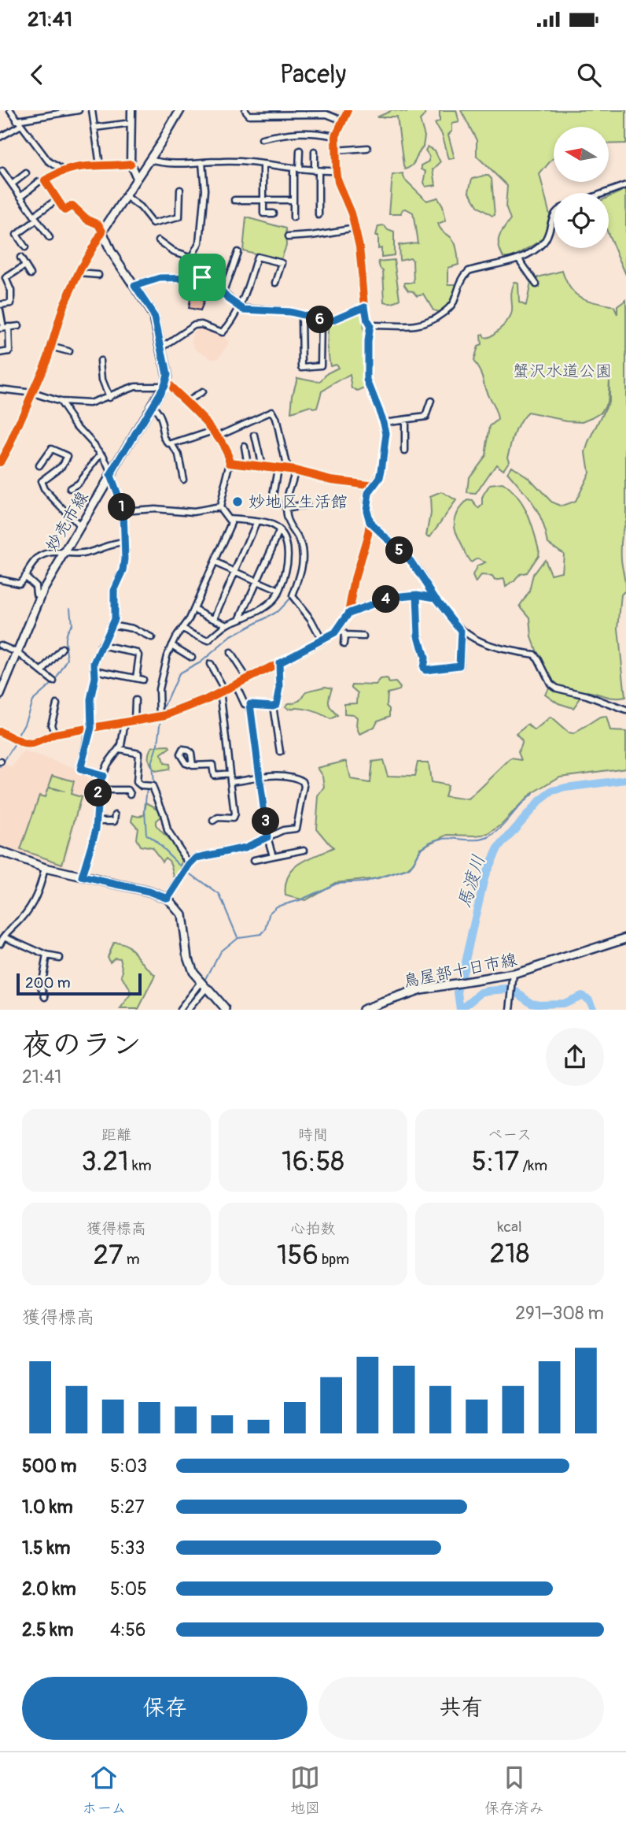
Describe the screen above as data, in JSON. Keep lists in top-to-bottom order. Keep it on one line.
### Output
{"streets":{"main road":["妙売市線","鳥屋部十日市線"]},"water":["馬渡川"],"parks":["蟹沢水道公園"],"places":["妙地区生活館"],"scale_bar":"200 m","north":"left","page":{"status":"21:41","header":"Pacely","pins":["6","1","5","4","2","3"],"scale":"200 m","heading":["夜のラン","21:41"],"stats":[["距離","3.21 km"],["時間","16:58"],["ペース","5:17 /km"],["獲得標高","27 m"],["心拍数","156 bpm"],["kcal","218"]],"chart":["獲得標高","291–308 m"],"list":[{"name":"500 m","note":"5:03"},{"name":"1.0 km","note":"5:27"},{"name":"1.5 km","note":"5:33"},{"name":"2.0 km","note":"5:05"},{"name":"2.5 km","note":"4:56"}],"buttons":["保存","共有"],"tabs":["ホーム","地図","保存済み"]}}
